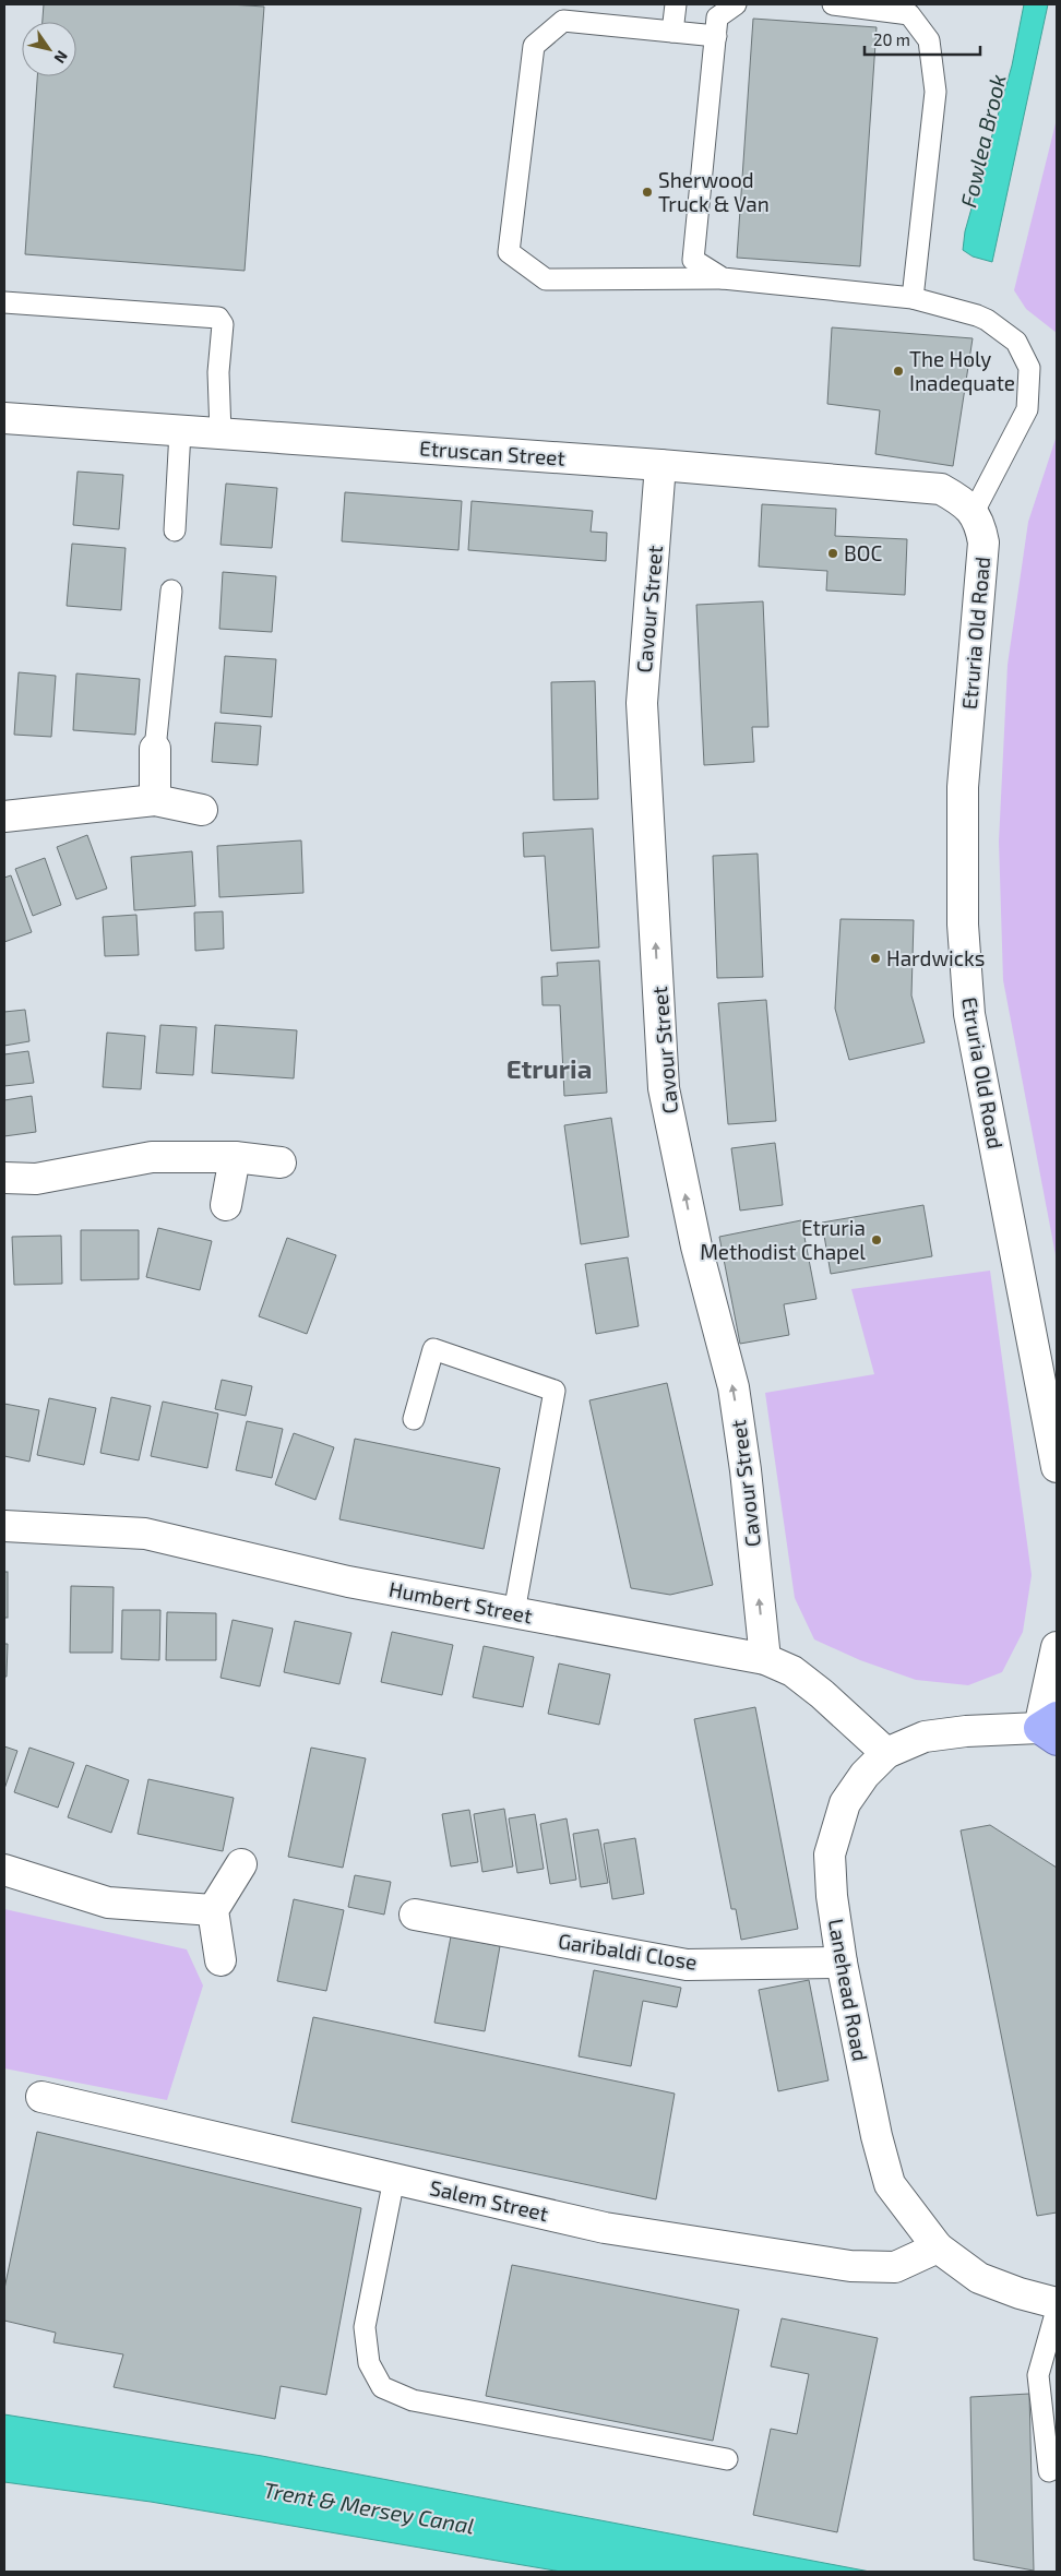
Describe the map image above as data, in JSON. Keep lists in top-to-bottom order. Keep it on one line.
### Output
{"streets":{"street":["Etruscan Street","Cavour Street","Etruria Old Road","Humbert Street","Garibaldi Close","Lanehead Road","Salem Street"]},"crossings":[["Etruscan Street","Cavour Street"],["Etruscan Street","Etruria Old Road"],["Cavour Street","Humbert Street"],["Humbert Street","Lanehead Road"],["Garibaldi Close","Lanehead Road"],["Lanehead Road","Salem Street"]],"one_way":["Cavour Street"],"districts":["Etruria"],"water":["Fowlea Brook","Trent & Mersey Canal"],"places":["Sherwood Truck & Van","The Holy Inadequate","BOC","Hardwicks","Etruria Methodist Chapel"],"scale_bar":"20 m","north":"bottom right"}
